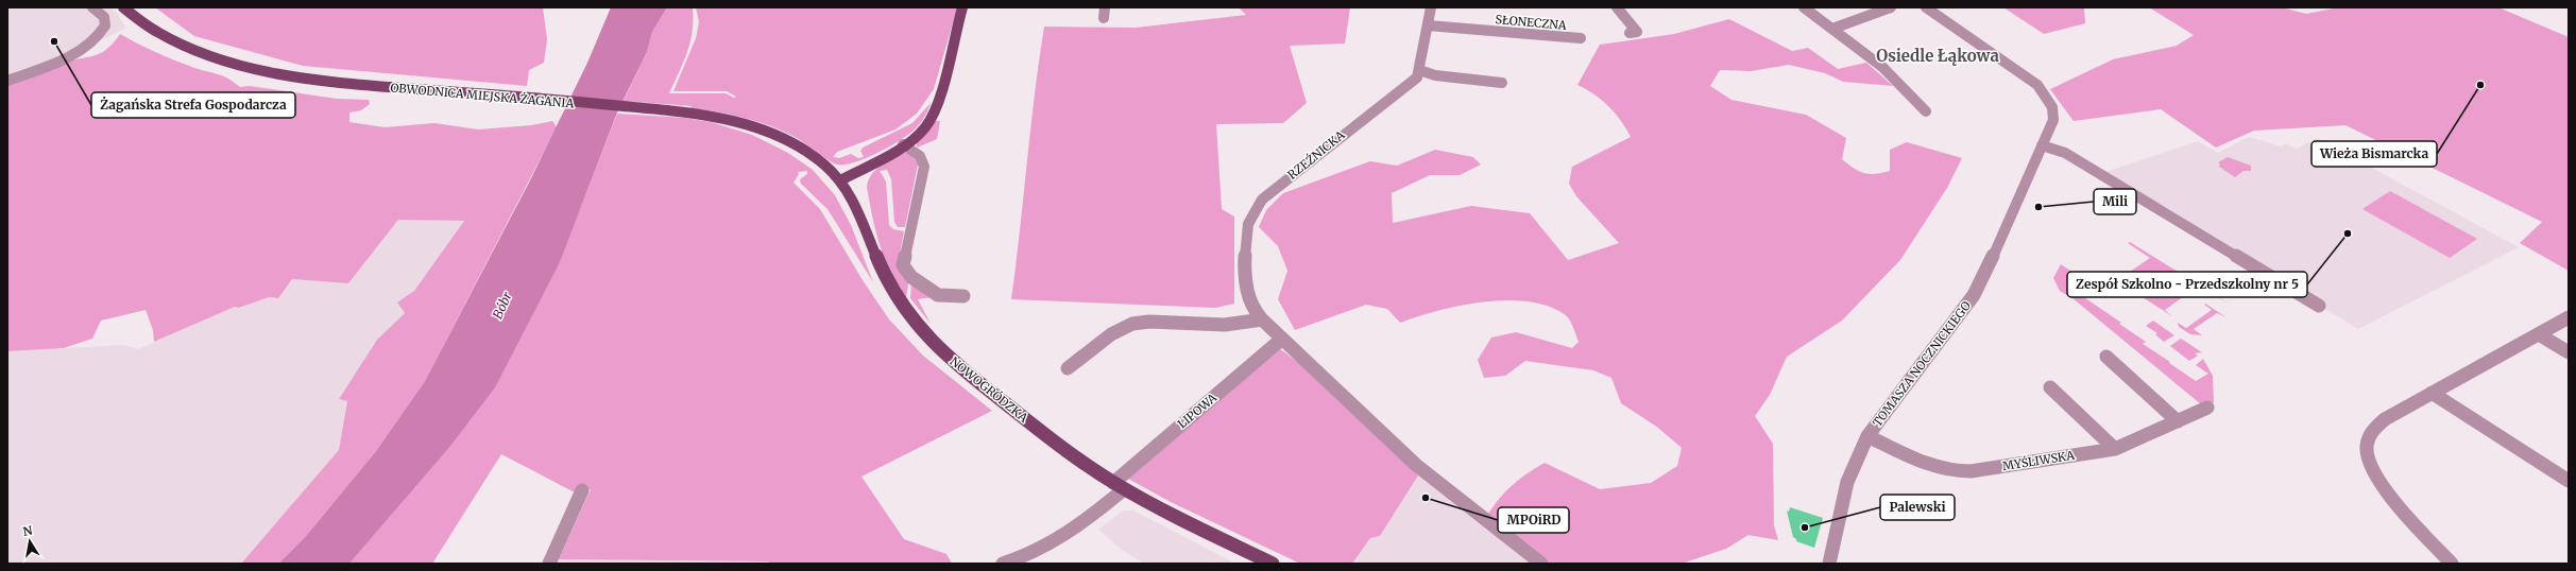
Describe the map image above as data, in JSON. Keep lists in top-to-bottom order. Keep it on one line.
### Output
{"streets":{"main road":["OBWODNICA MIEJSKA ŻAGANIA","NOWOGRÓDZKA"],"street":["SŁONECZNA","RZEŹNICKA","TOMASZA NOCZNICKIEGO","LIPOWA","MYŚLIWSKA"]},"crossings":[["SŁONECZNA","RZEŹNICKA"],["OBWODNICA MIEJSKA ŻAGANIA","NOWOGRÓDZKA"],["RZEŹNICKA","LIPOWA"],["TOMASZA NOCZNICKIEGO","MYŚLIWSKA"],["NOWOGRÓDZKA","LIPOWA"]],"districts":["Osiedle Łąkowa"],"water":["Bóbr"],"places":["Żagańska Strefa Gospodarcza","Wieża Bismarcka","Mili","Zespół Szkolno - Przedszkolny nr 5","MPOiRD","Palewski"],"north":"top"}
